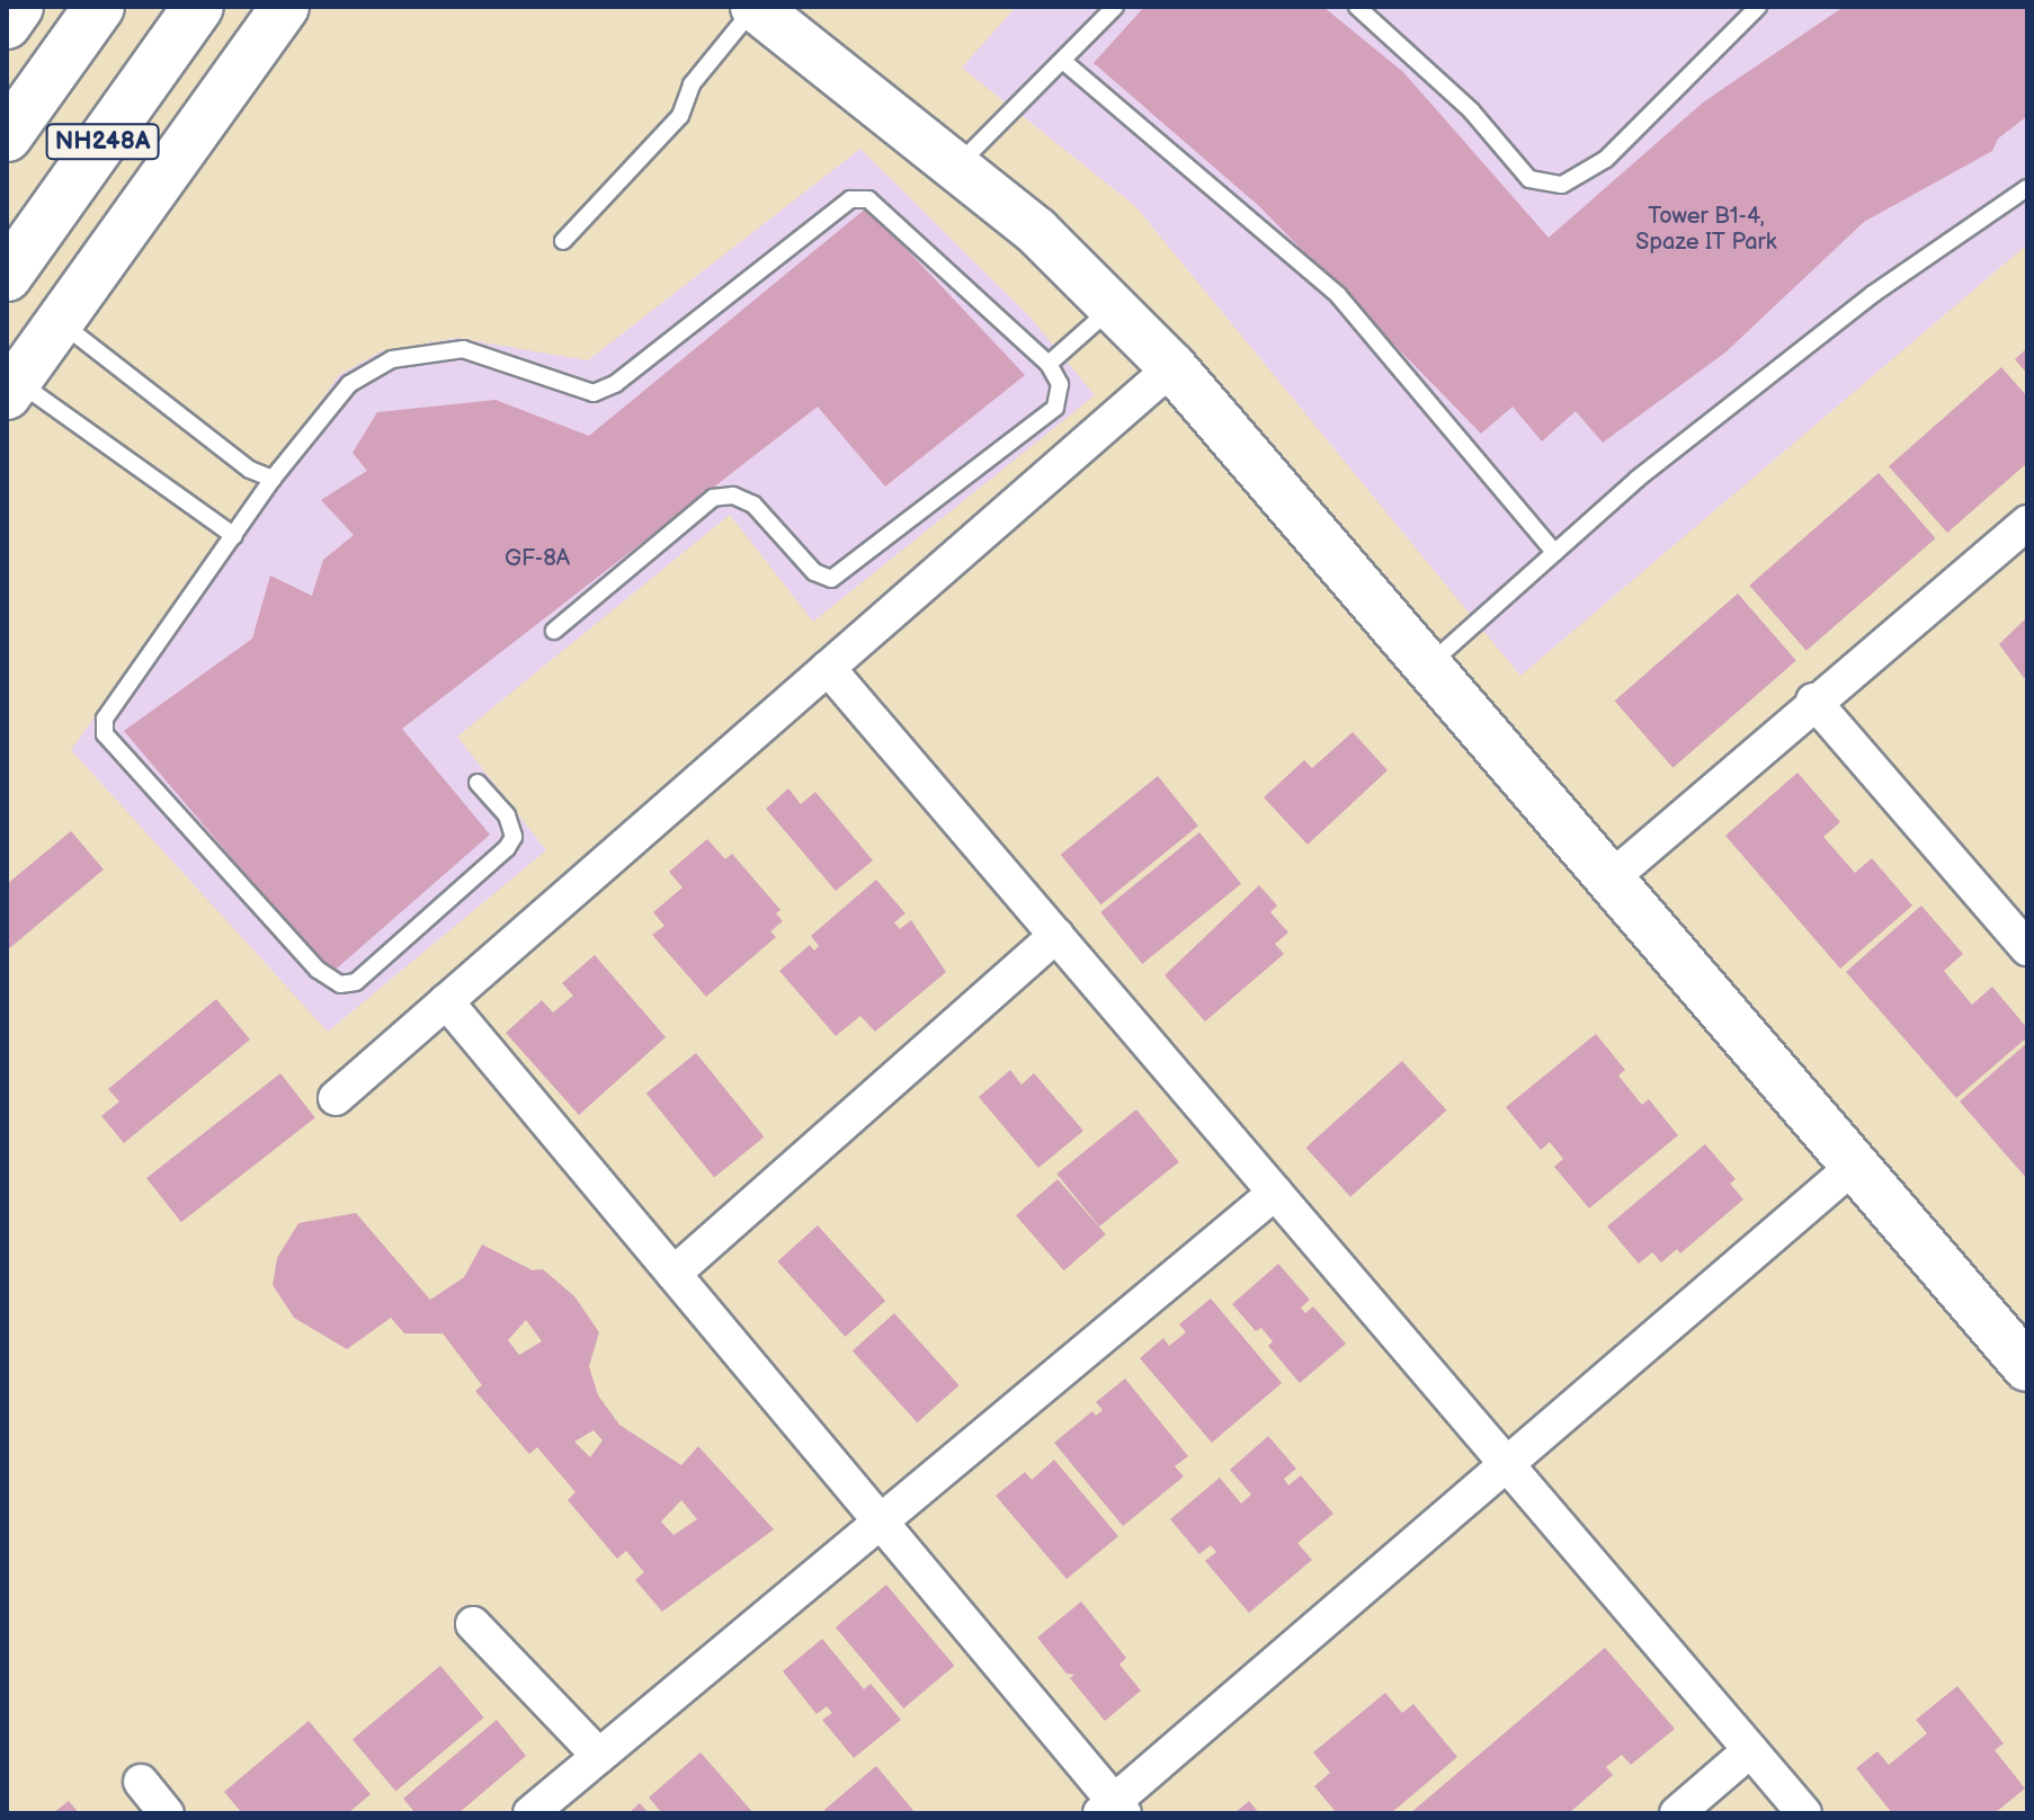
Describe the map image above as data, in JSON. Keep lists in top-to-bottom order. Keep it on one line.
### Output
{"streets":{"highway":["NH248A"]},"house_numbers":["Tower B1-4, Spaze IT Park","GF-8A"]}
